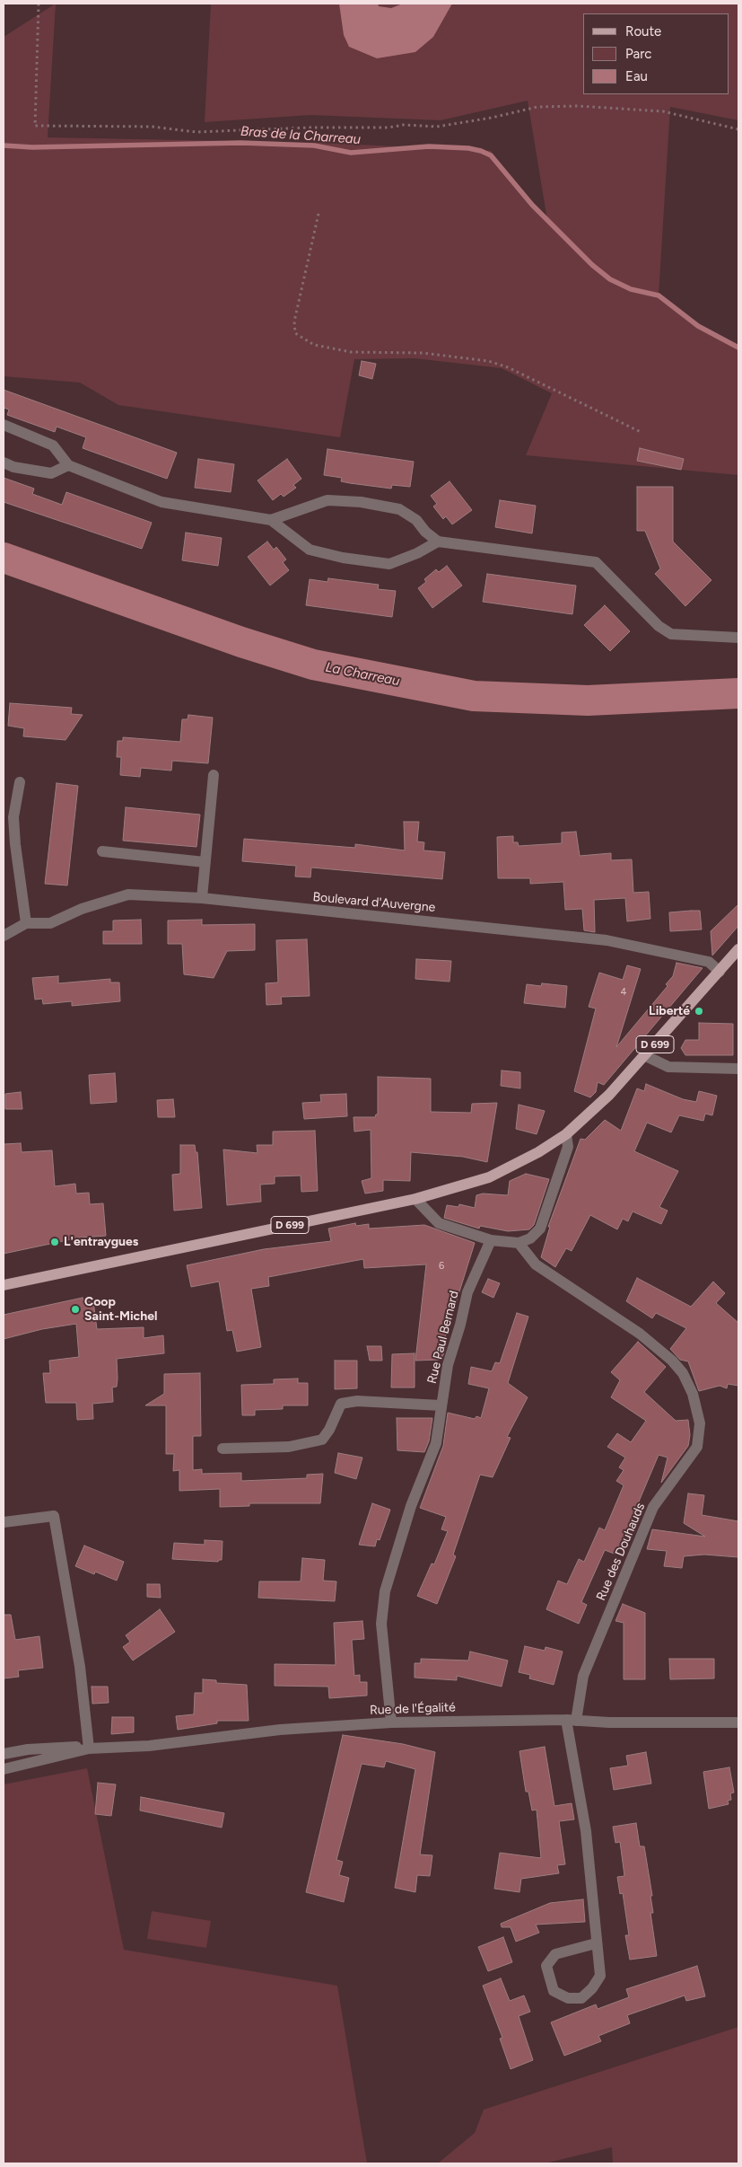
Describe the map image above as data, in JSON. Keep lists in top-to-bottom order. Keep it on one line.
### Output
{"streets":{"main road":["D 699"],"street":["Boulevard d'Auvergne","Rue Paul Bernard","Rue des Douhauds","Rue de l'Égalité"]},"crossings":[["Boulevard d'Auvergne","D 699"],["Rue Paul Bernard","Rue de l'Égalité"],["Rue des Douhauds","Rue de l'Égalité"]],"water":["Bras de la Charreau","La Charreau"],"places":["Liberté","L'entraygues","Coop Saint-Michel"],"house_numbers":["4","6"],"legend":["Route","Parc","Eau"]}
